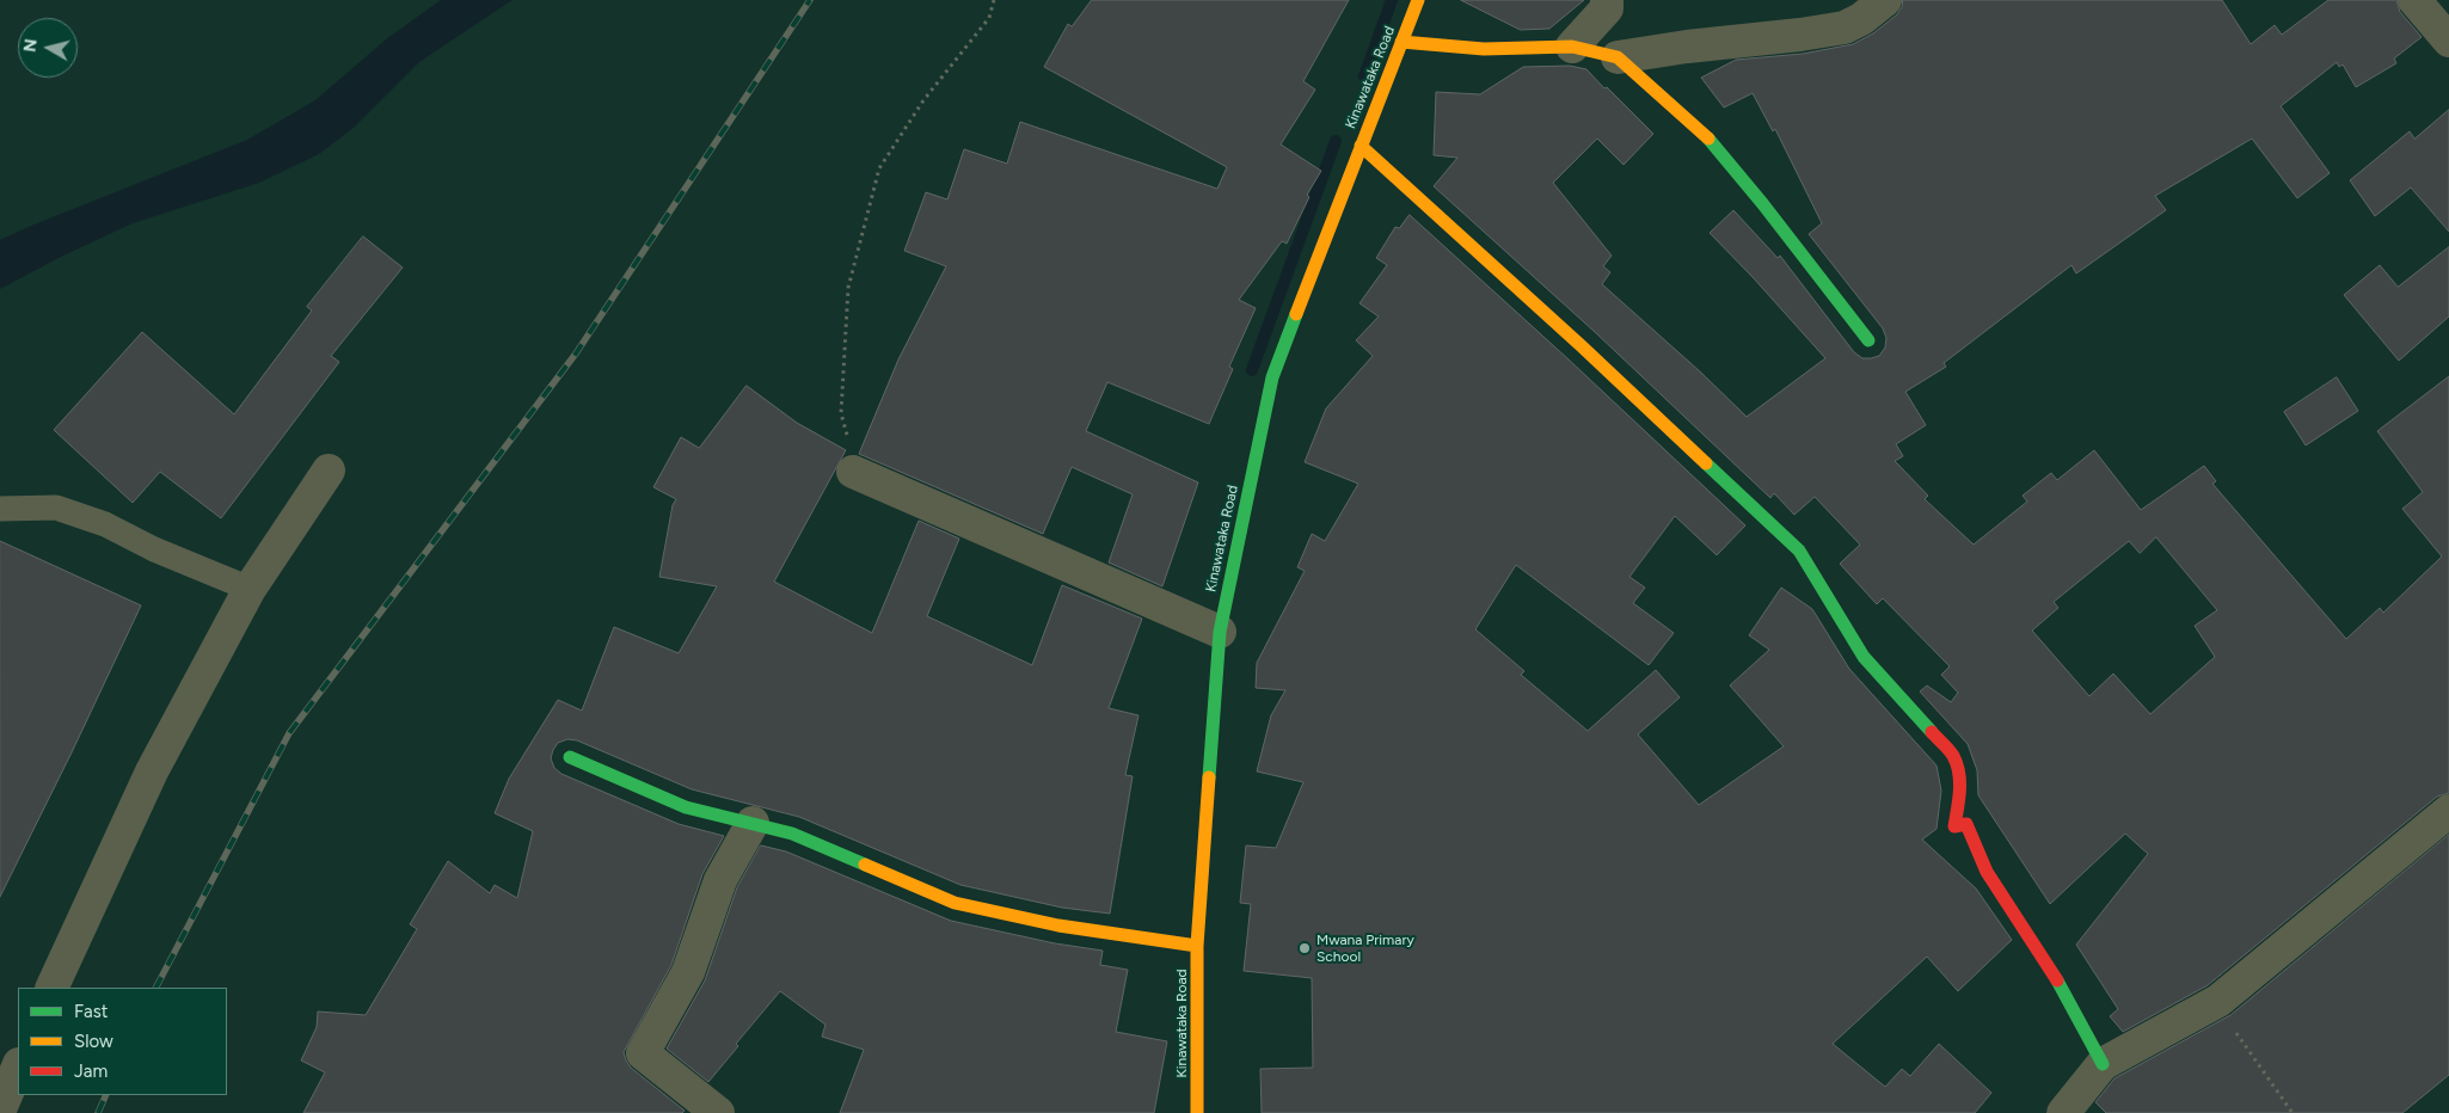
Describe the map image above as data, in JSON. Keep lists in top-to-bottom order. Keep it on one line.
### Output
{"streets":{"street":["Kinawataka Road"]},"places":["Mwana Primary School"],"legend":["Fast","Slow","Jam"],"north":"left"}
